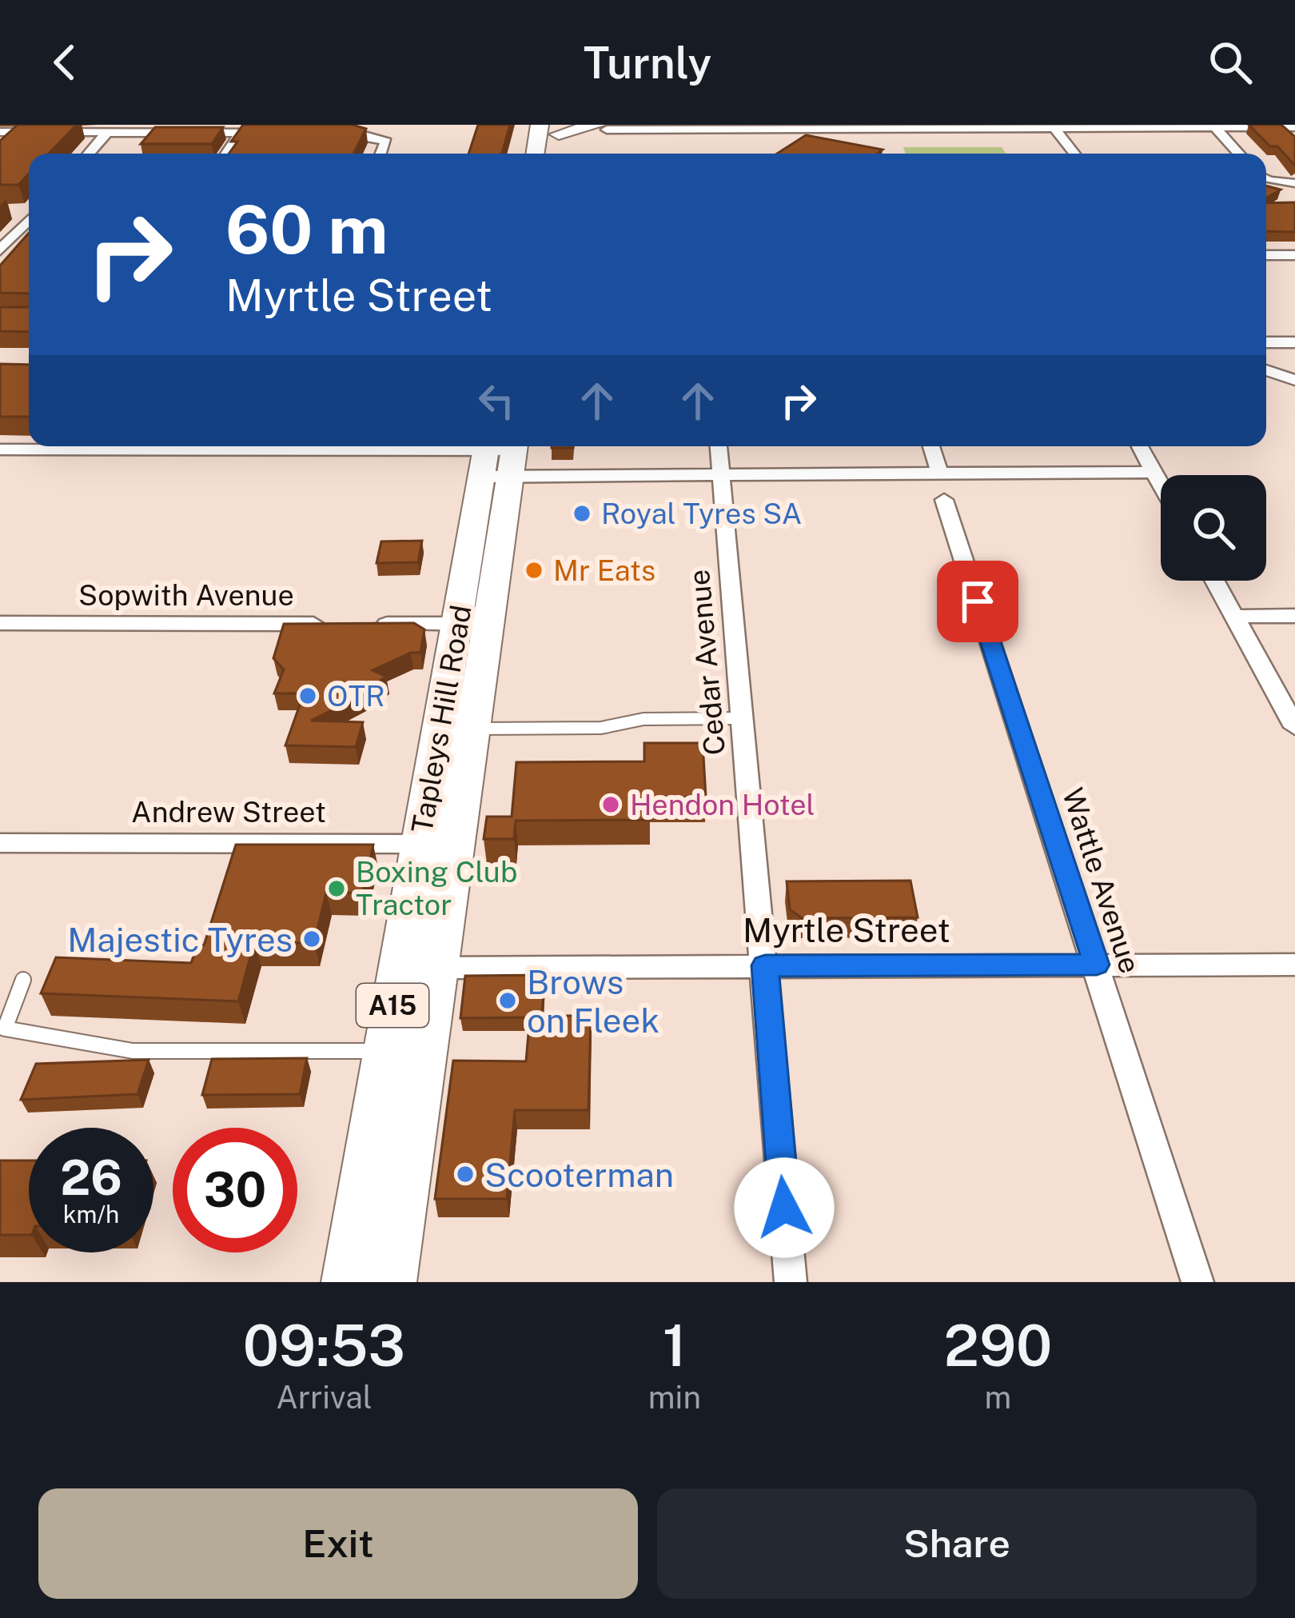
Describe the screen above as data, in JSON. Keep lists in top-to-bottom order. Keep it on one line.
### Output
{"streets":{"main road":["Tapleys Hill Road","A15"],"street":["Sopwith Avenue","Cedar Avenue","Andrew Street","Wattle Avenue","Myrtle Street"]},"crossings":[["Sopwith Avenue","Tapleys Hill Road"],["Cedar Avenue","Myrtle Street"],["Tapleys Hill Road","Andrew Street"],["Tapleys Hill Road","Myrtle Street"],["Wattle Avenue","Myrtle Street"]],"places":["Royal Tyres SA","Mr Eats","OTR","Hendon Hotel","Boxing Club Tractor","Majestic Tyres","Brows on Fleek","Scooterman"],"page":{"header":"Turnly","turn":["60 m","Myrtle Street"],"speed":"26 km/h","limit":"30","eta":["09:53","Arrival","1","min","290","m"],"buttons":["Exit","Share"]}}
